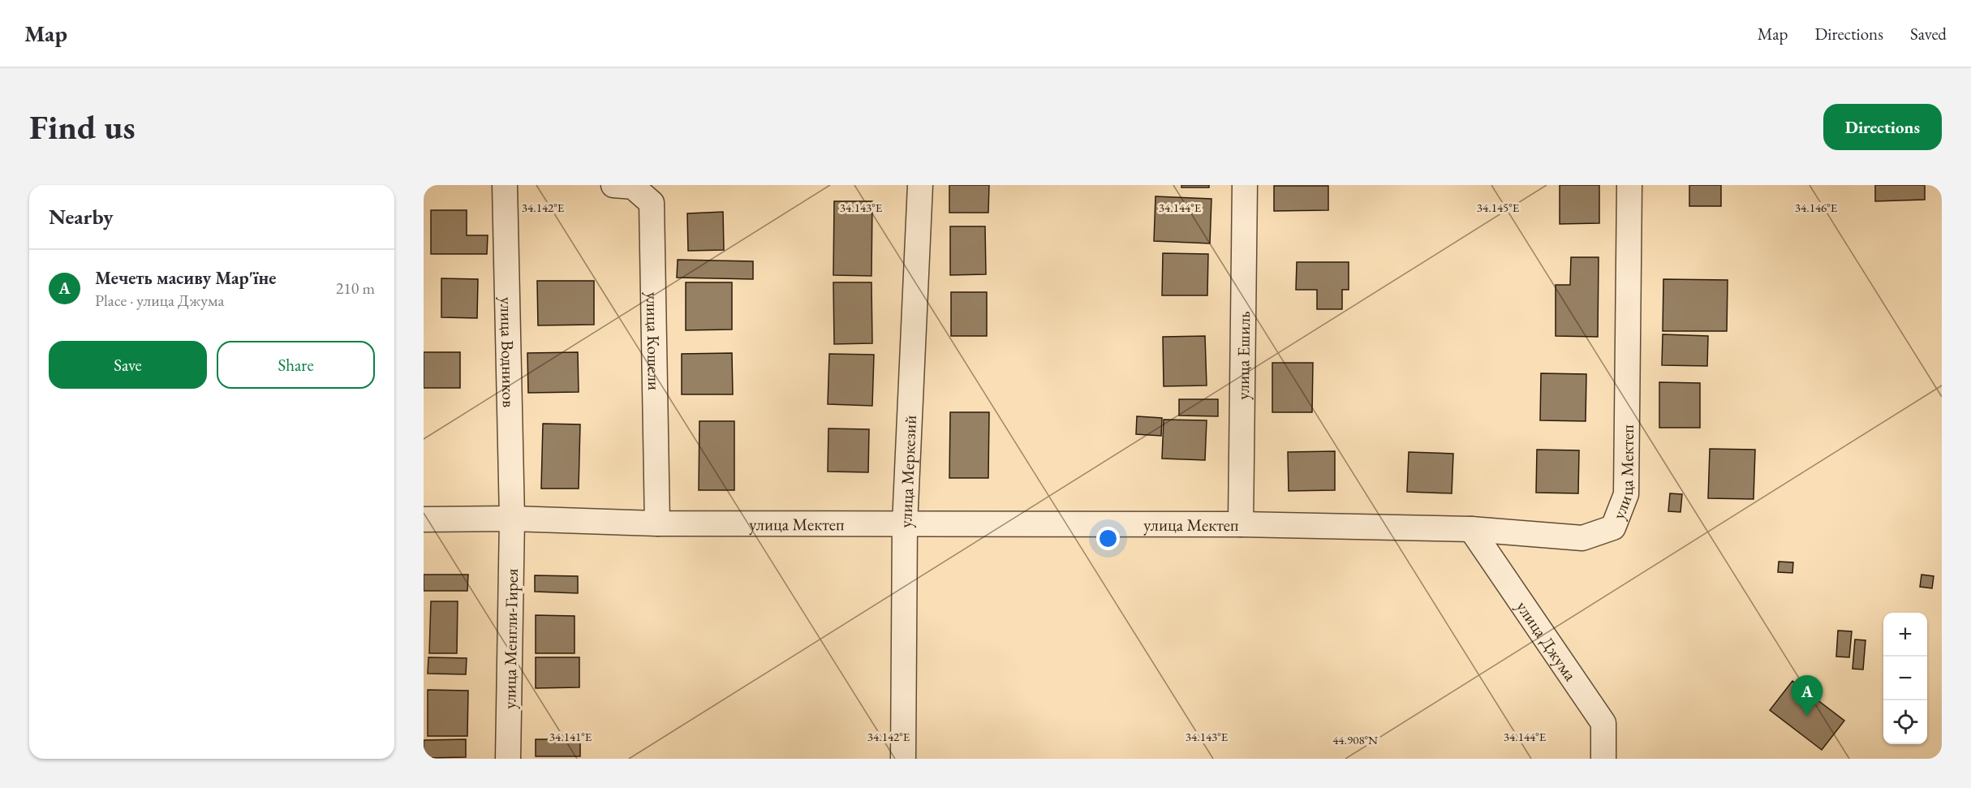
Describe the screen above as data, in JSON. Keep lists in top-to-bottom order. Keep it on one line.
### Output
{"streets":{"street":["улица Кошели","улица Водников","улица Ешиль","улица Мектеп","улица Меркезий","улица Менгли-Гирея","улица Джума"]},"crossings":[["улица Кошели","улица Мектеп"],["улица Водников","улица Мектеп"],["улица Водников","улица Менгли-Гирея"],["улица Ешиль","улица Мектеп"],["улица Мектеп","улица Меркезий"],["улица Мектеп","улица Менгли-Гирея"],["улица Мектеп","улица Джума"]],"page":{"header":"Map","nav":["Map","Directions","Saved"],"buttons":["Directions",["Save","Share"]],"title":"Find us","heading":"Nearby","list":[{"mark":"A","name":"Мечеть масиву Мар'їне","note":"Place · улица Джума","value":"210 m"}],"map_buttons":["+","−"],"pins":"A"},"coordinates":["34.142°E","34.143°E","34.144°E","34.145°E","34.146°E","34.141°E","44.908°N"]}
